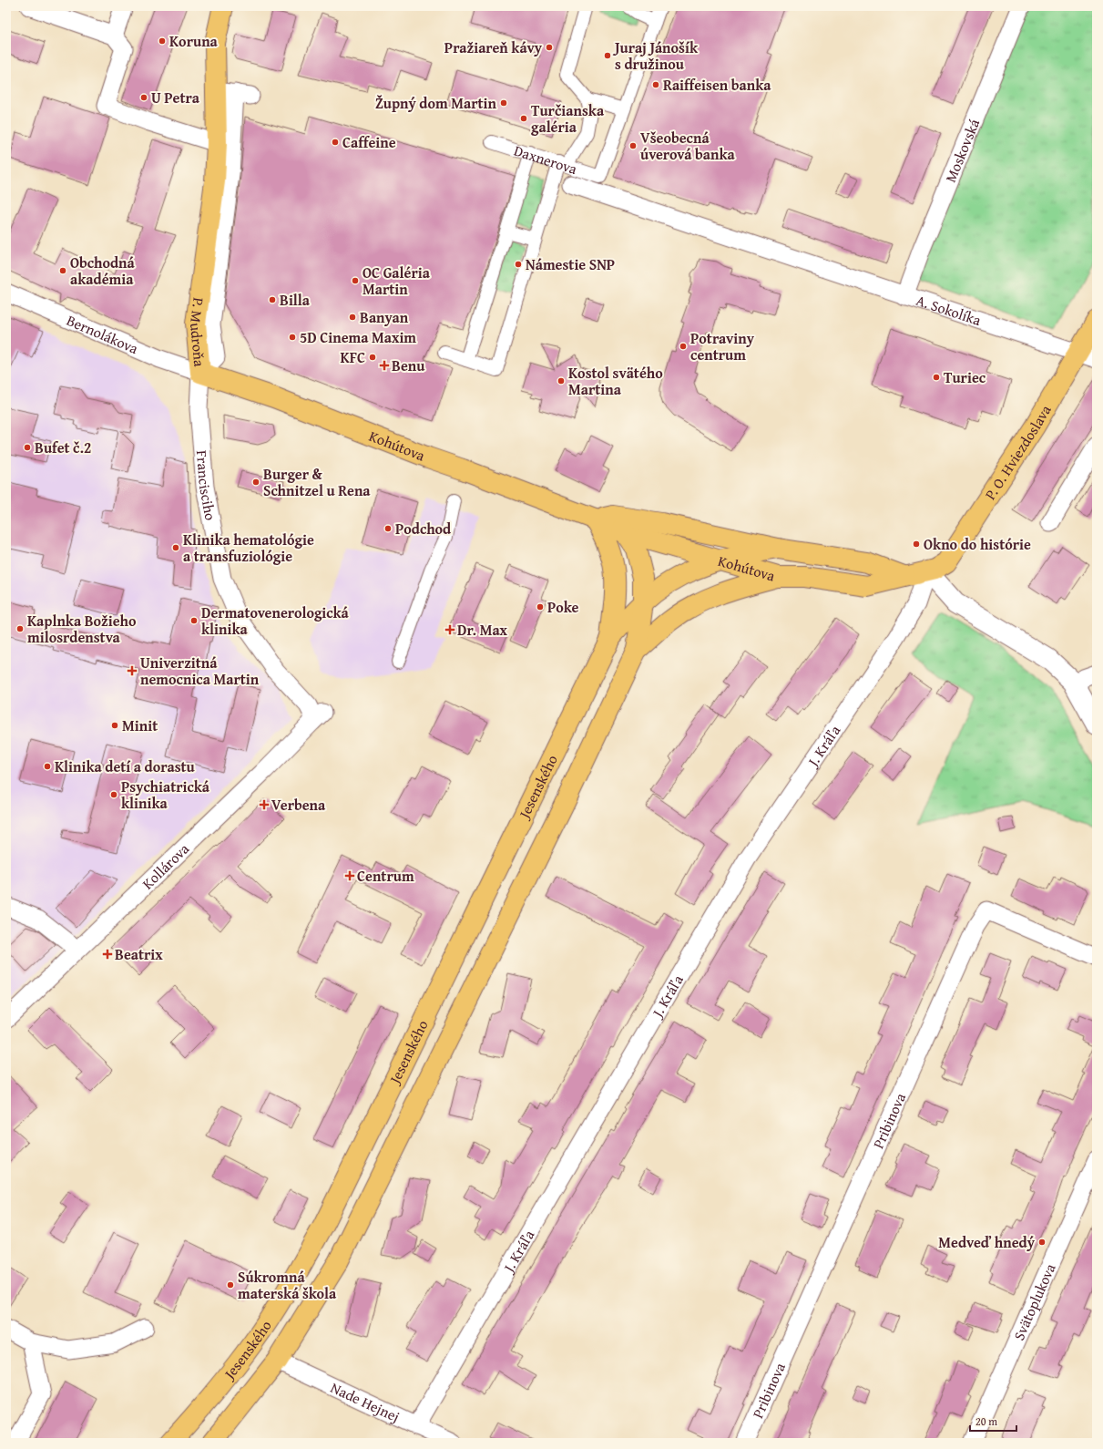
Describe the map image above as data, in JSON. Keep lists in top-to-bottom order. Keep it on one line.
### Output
{"streets":{"main road":["P. Mudroňa","Kohútova","P. O. Hviezdoslava","Jesenského"],"street":["Moskovská","Daxnerova","A. Sokolíka","Bernolákova","Francisciho","J. Kráľa","Kollárova","Pribinova","Svätoplukova","Nade Hejnej"]},"crossings":[["Moskovská","A. Sokolíka"],["A. Sokolíka","P. O. Hviezdoslava"],["P. Mudroňa","Bernolákova"],["P. Mudroňa","Kohútova"],["P. Mudroňa","Francisciho"],["Bernolákova","Kohútova"],["Bernolákova","Francisciho"],["Kohútova","P. O. Hviezdoslava"],["Kohútova","Francisciho"],["Kohútova","J. Kráľa"],["Kohútova","Jesenského"],["P. O. Hviezdoslava","J. Kráľa"],["Francisciho","Kollárova"],["J. Kráľa","Nade Hejnej"],["Jesenského","Nade Hejnej"]],"places":{"other":["Koruna","Pražiareň kávy","Juraj Jánošík s družinou","Raiffeisen banka","U Petra","Župný dom Martin","Turčianska galéria","Caffeine","Všeobecná úverová banka","Námestie SNP","Obchodná akadémia","OC Galéria Martin","Billa","Banyan","5D Cinema Maxim","Potraviny centrum","KFC","Turiec","Kostol svätého Martina","Bufet č.2","Burger & Schnitzel u Rena","Podchod","Okno do histórie","Klinika hematológie a transfuziológie","Poke","Dermatovenerologická klinika","Kaplnka Božieho milosrdenstva","Minit","Klinika detí a dorastu","Psychiatrická klinika","Medveď hnedý","Súkromná materská škola"],"health":["Benu","Dr. Max","Univerzitná nemocnica Martin","Verbena","Centrum","Beatrix"]},"scale_bar":"20 m"}
